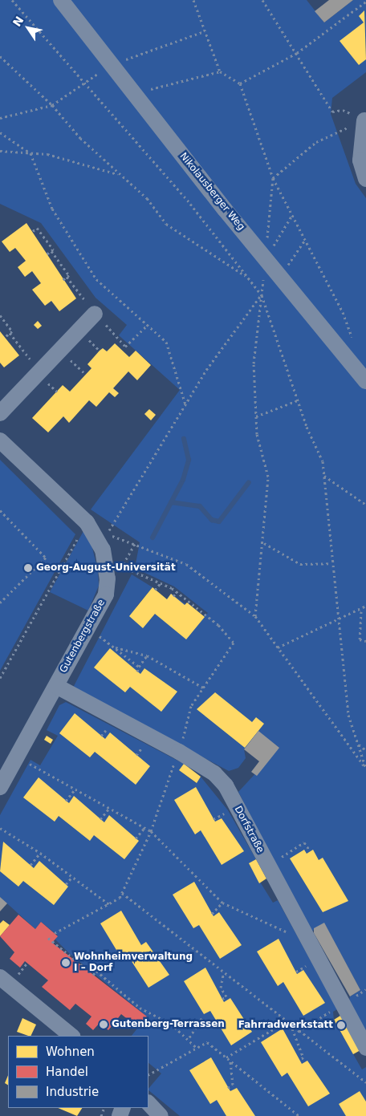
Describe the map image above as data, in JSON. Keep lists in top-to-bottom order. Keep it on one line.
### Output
{"streets":{"street":["Nikolausberger Weg","Gutenbergstraße","Dorfstraße"]},"crossings":[["Gutenbergstraße","Dorfstraße"]],"places":["Georg-August-Universität","Wohnheimverwaltung Ⅰ – Dorf","Gutenberg-Terrassen","Fahrradwerkstatt"],"legend":["Wohnen","Handel","Industrie"],"north":"top left"}
